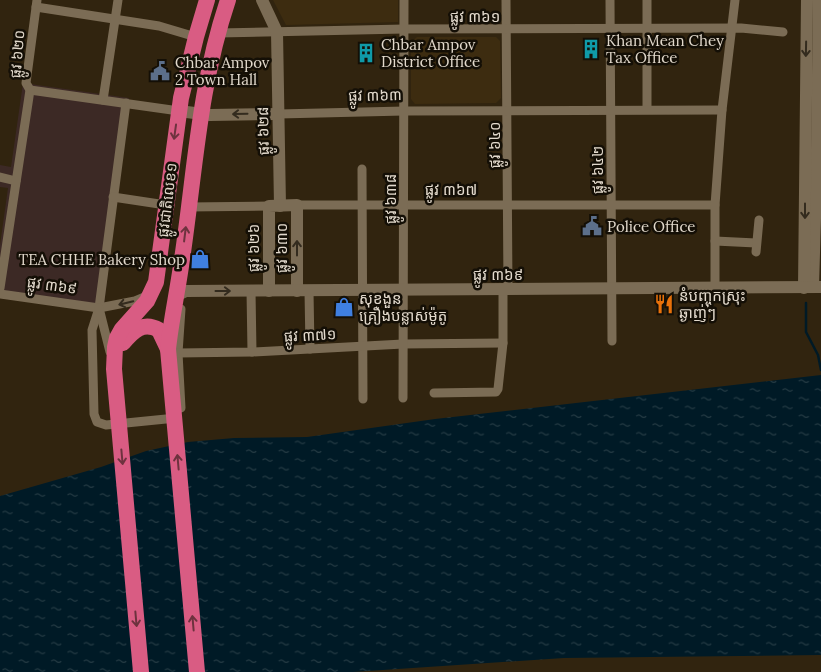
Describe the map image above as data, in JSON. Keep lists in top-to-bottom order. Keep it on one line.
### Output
{"streets":{"highway":["ផ្លូវជាតិលេខ១"],"street":["ផ្លូវ ៣៦១","ផ្លូវ ៦២០","ផ្លូវ ៣៦៣","ផ្លូវ ៦២៨","ផ្លូវ ៦៤០","ផ្លូវ ៦៤២","ផ្លូវ ៣៦៧","ផ្លូវ ៦៣៨","ផ្លូវ ៦២៦","ផ្លូវ ៦៣០","ផ្លូវ ៣៦៩","ផ្លូវ ៣៧១"]},"crossings":[["ផ្លូវ ៣៦១","ផ្លូវ ៦២៨"],["ផ្លូវ ៣៦១","ផ្លូវ ៦៤០"],["ផ្លូវ ៣៦១","ផ្លូវ ៦៤២"],["ផ្លូវ ៣៦១","ផ្លូវ ៦៣៨"],["ផ្លូវ ៣៦១","ផ្លូវជាតិលេខ១"],["ផ្លូវ ៦២០","ផ្លូវ ៣៦៣"],["ផ្លូវ ៣៦៣","ផ្លូវ ៦២៨"],["ផ្លូវ ៣៦៣","ផ្លូវ ៦៤០"],["ផ្លូវ ៣៦៣","ផ្លូវ ៦៤២"],["ផ្លូវ ៣៦៣","ផ្លូវ ៦៣៨"],["ផ្លូវ ៣៦៣","ផ្លូវជាតិលេខ១"],["ផ្លូវ ៦២៨","ផ្លូវ ៣៦៧"],["ផ្លូវ ៦២៨","ផ្លូវ ៦២៦"],["ផ្លូវ ៦៤០","ផ្លូវ ៣៦៧"],["ផ្លូវ ៦៤០","ផ្លូវ ៣៦៩"],["ផ្លូវ ៦៤០","ផ្លូវ ៣៧១"],["ផ្លូវ ៦៤២","ផ្លូវ ៣៦៧"],["ផ្លូវ ៦៤២","ផ្លូវ ៣៦៩"],["ផ្លូវ ៣៦៧","ផ្លូវ ៦៣៨"],["ផ្លូវ ៣៦៧","ផ្លូវជាតិលេខ១"],["ផ្លូវ ៣៦៧","ផ្លូវ ៦២៦"],["ផ្លូវ ៣៦៧","ផ្លូវ ៦៣០"],["ផ្លូវ ៦៣៨","ផ្លូវ ៣៦៩"],["ផ្លូវ ៦៣៨","ផ្លូវ ៣៧១"],["ផ្លូវជាតិលេខ១","ផ្លូវ ៣៦៩"],["ផ្លូវជាតិលេខ១","ផ្លូវ ៣៧១"],["ផ្លូវ ៦២៦","ផ្លូវ ៣៦៩"],["ផ្លូវ ៦៣០","ផ្លូវ ៣៦៩"]],"places":{"building":["Khan Mean Chey Tax Office","Chbar Ampov District Office"],"public building":["Chbar Ampov 2 Town Hall","Police Office"],"shop":["TEA CHHE Bakery Shop","សុខងួន គ្រឿងបន្លាស់ម៉ូតូ"],"restaurant":["នំបញ្ចុកស្រុះ ឆ្ងាញ់ៗ"]}}
